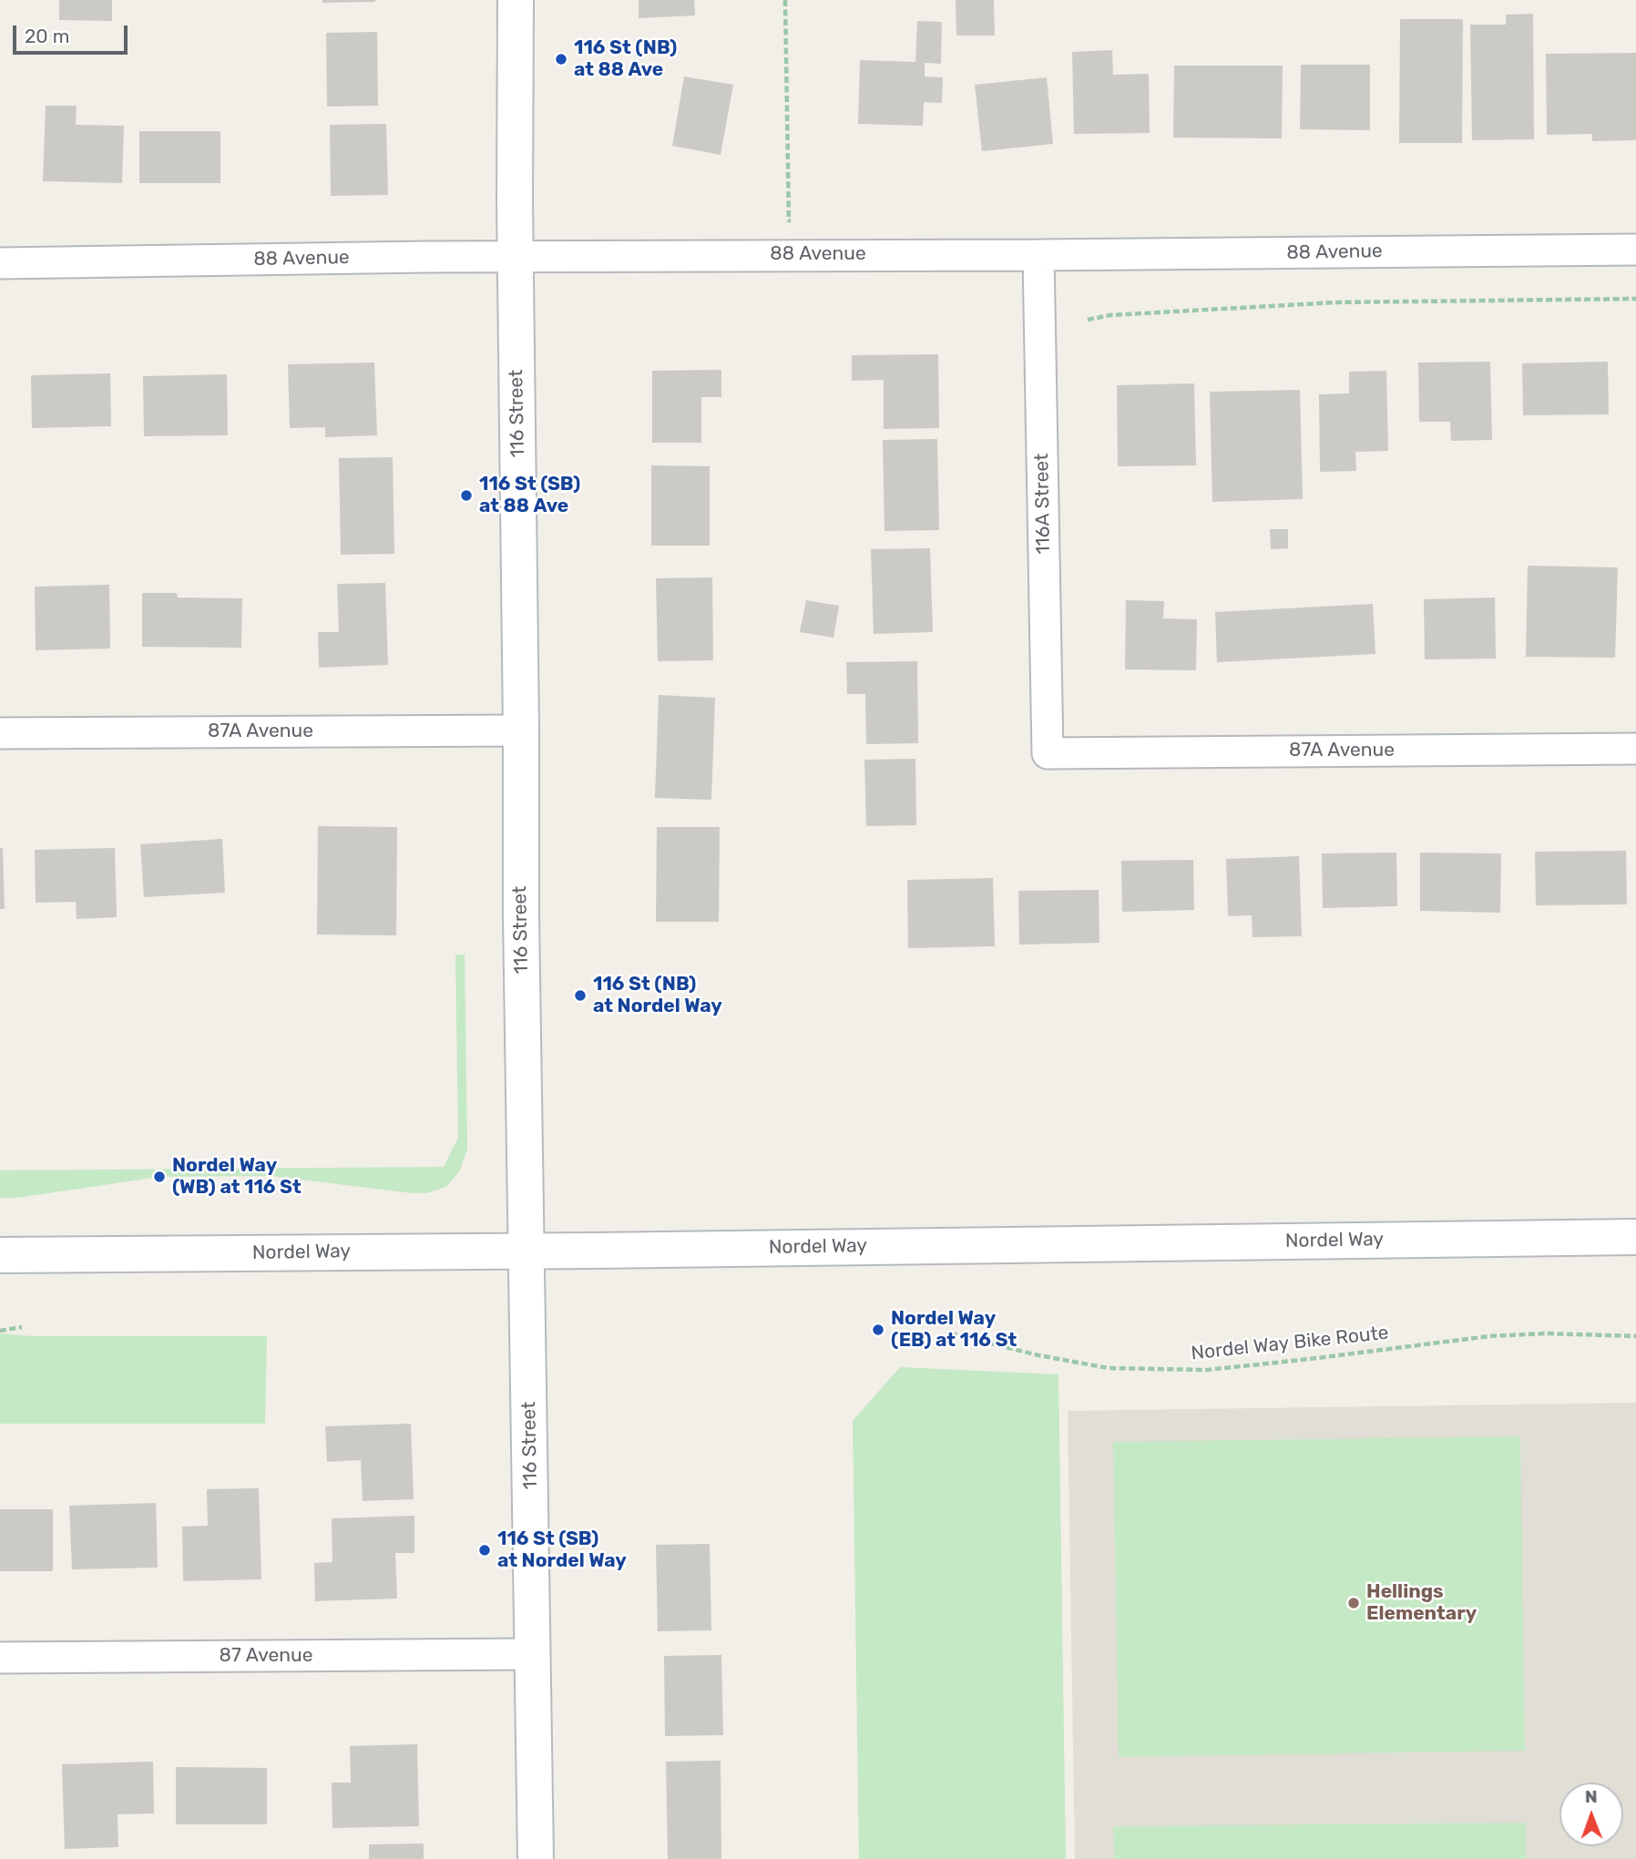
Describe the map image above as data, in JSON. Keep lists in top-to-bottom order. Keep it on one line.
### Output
{"streets":{"street":["88 Avenue","116 Street","116A Street","87A Avenue","Nordel Way","87 Avenue"],"path":["Nordel Way Bike Route"]},"crossings":[["88 Avenue","116 Street"],["88 Avenue","116A Street"],["116 Street","87A Avenue"],["116 Street","Nordel Way"],["116 Street","87 Avenue"],["116A Street","87A Avenue"]],"places":["116 St (NB) at 88 Ave","116 St (SB) at 88 Ave","116 St (NB) at Nordel Way","Nordel Way (WB) at 116 St","Nordel Way (EB) at 116 St","116 St (SB) at Nordel Way","Hellings Elementary"],"scale_bar":"20 m","north":"top"}
